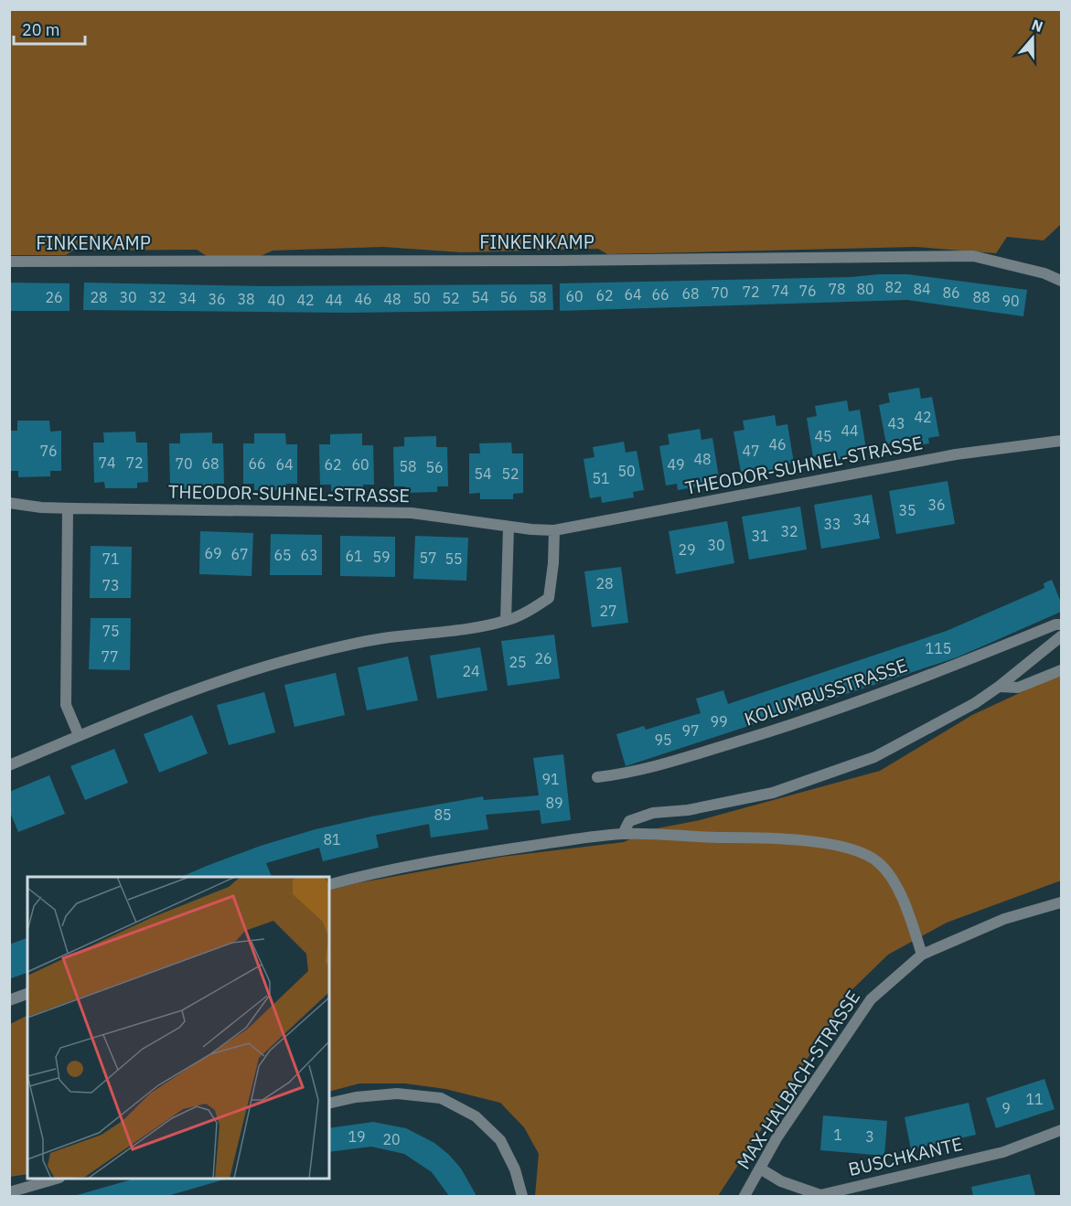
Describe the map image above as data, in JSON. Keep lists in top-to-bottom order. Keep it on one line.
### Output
{"streets":{"street":["FINKENKAMP","THEODOR-SUHNEL-STRASSE","KOLUMBUSSTRASSE","MAX-HALBACH-STRASSE","BUSCHKANTE"]},"crossings":[["MAX-HALBACH-STRASSE","BUSCHKANTE"]],"house_numbers":["82","78","80","84","74","76","72","70","86","68","64","66","62","60","26","28","30","32","54","56","58","88","34","50","52","36","38","46","48","40","42","44","90","42","43","44","45","46","76","47","48","74","72","70","68","66","64","62","60","49","58","56","50","54","52","51","36","35","34","33","32","31","30","29","69","67","65","63","61","59","57","71","55","28","73","27","75","115","77","26","25","24","99","97","95","91","89","85","81","11","9","1","19","3","20"],"scale_bar":"20 m","north":"top"}
